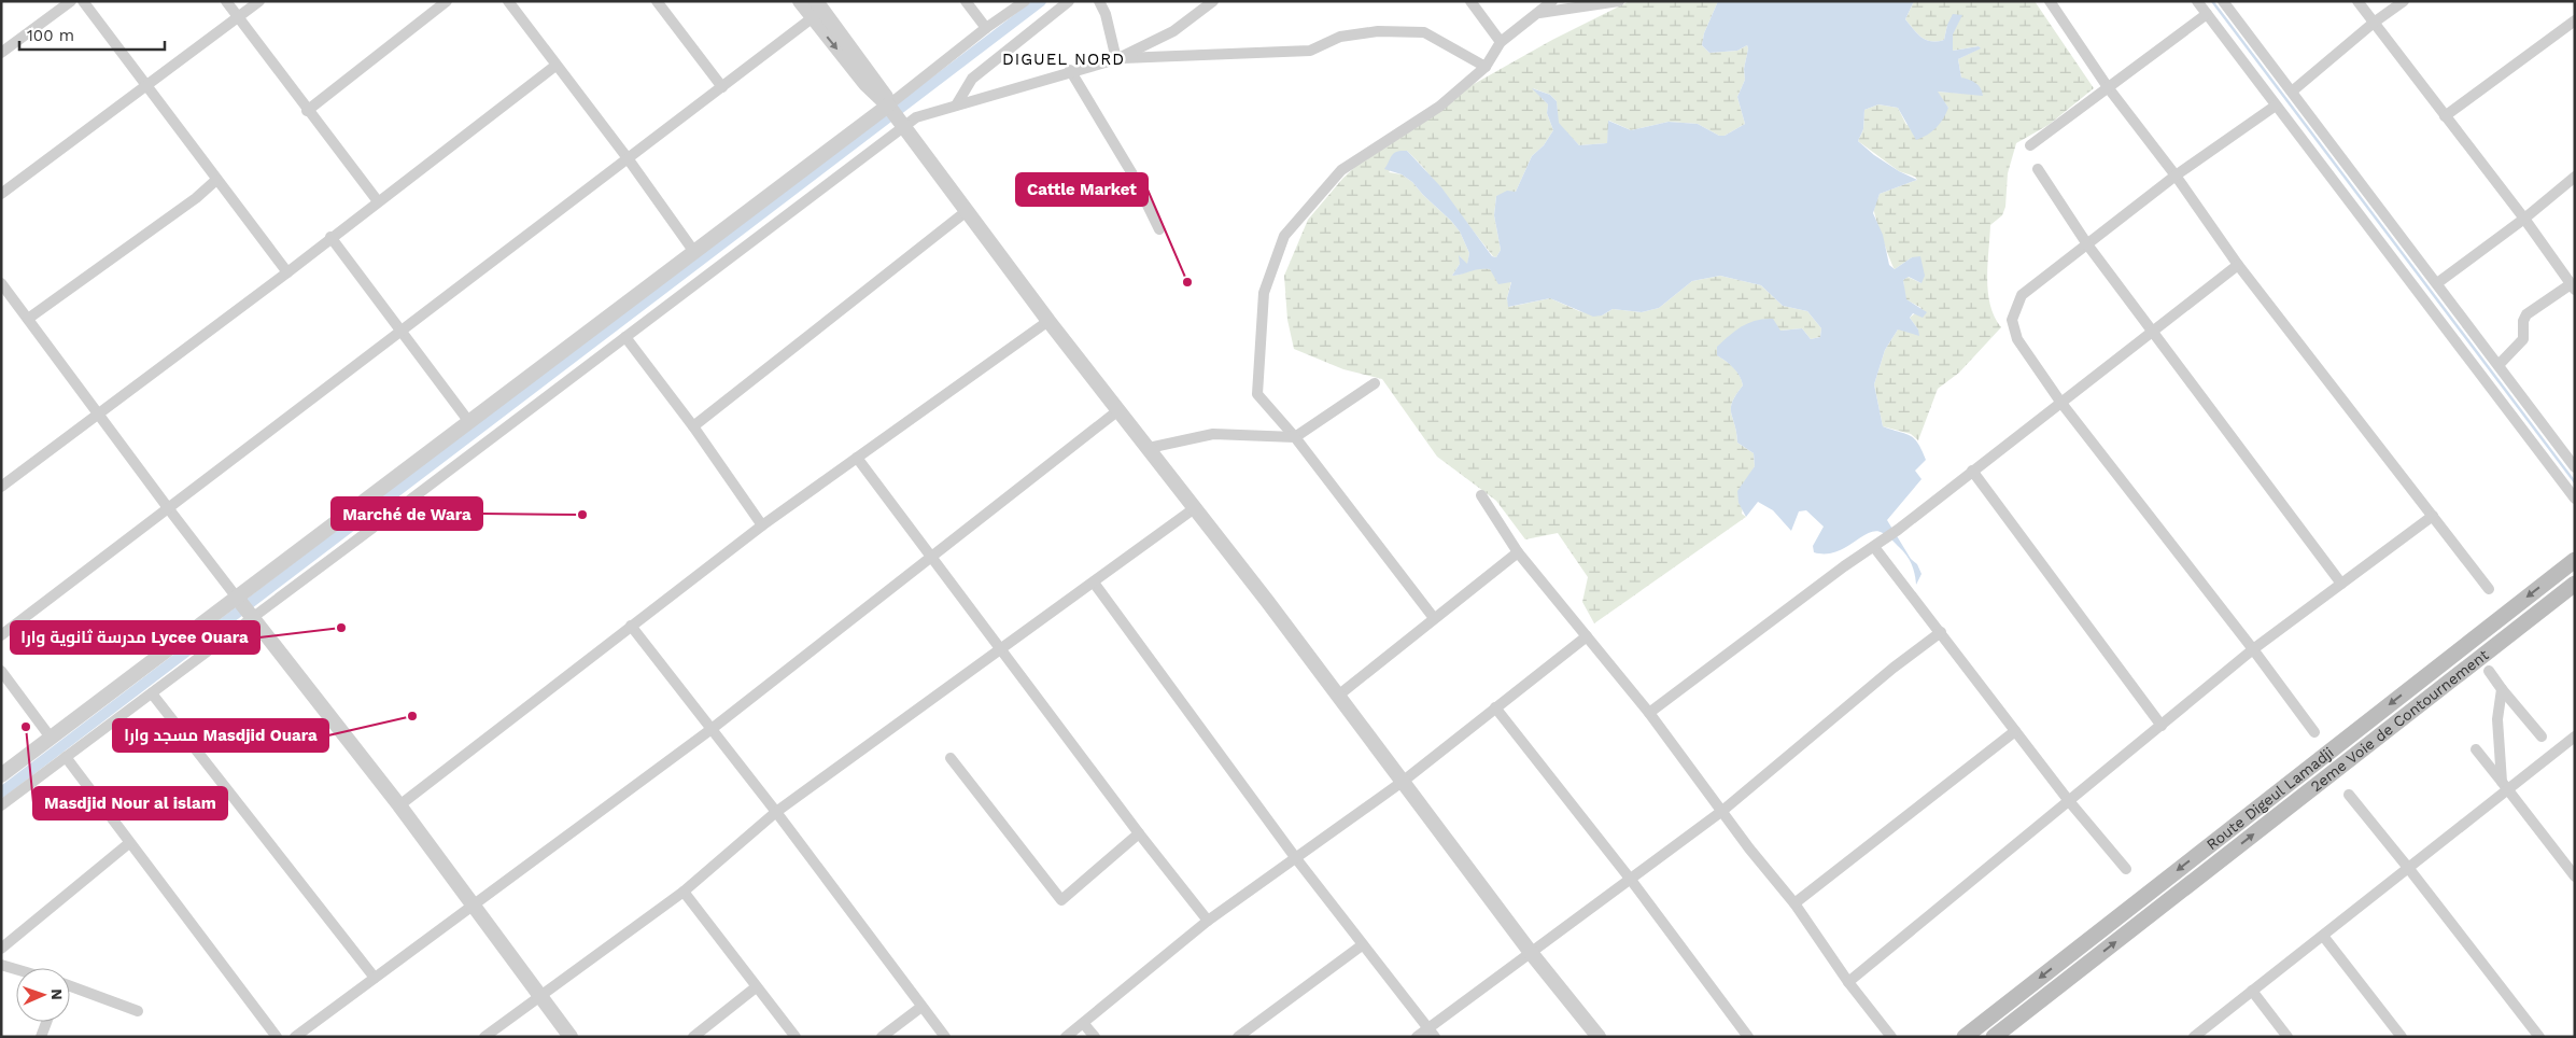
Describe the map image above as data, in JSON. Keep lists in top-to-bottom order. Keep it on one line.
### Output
{"streets":{"main road":["2eme Voie de Contournement","Route Digeul Lamadji"]},"one_way":["2eme Voie de Contournement","Route Digeul Lamadji"],"districts":["DIGUEL NORD"],"places":["Cattle Market","Marché de Wara","مدرسة ثانوية وارا Lycee Ouara","مسجد وارا Masdjid Ouara","Masdjid Nour al islam"],"scale_bar":"100 m","north":"right"}
